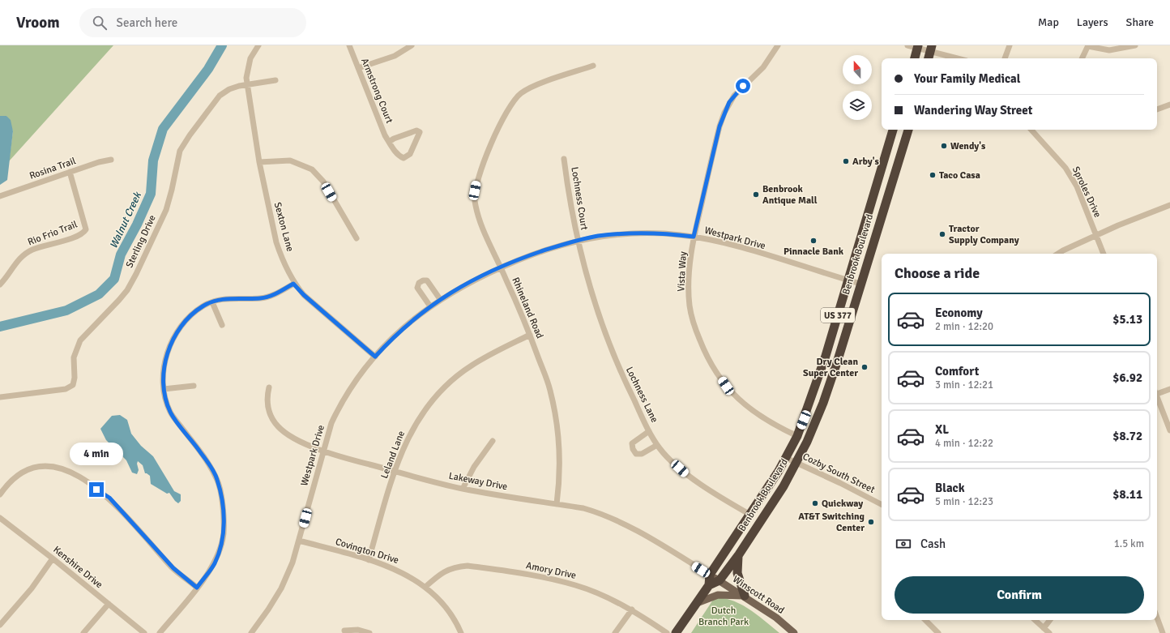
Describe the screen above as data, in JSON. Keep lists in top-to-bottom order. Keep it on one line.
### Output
{"streets":{"highway":["Benbrook Boulevard","US 377"],"main road":["Winscott Road"],"street":["Armstrong Court","Rosina Trail","Sproles Drive","Lochness Court","Sexton Lane","Rio Frio Trail","Westpark Drive","Sterling Drive","Vista Way","Rhineland Road","Lochness Lane","Leland Lane","Cozby South Street","Lakeway Drive","Covington Drive","Kenshire Drive","Amory Drive"]},"crossings":[["Rosina Trail","Rio Frio Trail"],["Lochness Court","Westpark Drive"],["Lochness Court","Lochness Lane"],["Sexton Lane","Westpark Drive"],["Sexton Lane","Sterling Drive"],["Westpark Drive","Benbrook Boulevard"],["Westpark Drive","Vista Way"],["Westpark Drive","Rhineland Road"],["Westpark Drive","Lochness Lane"],["Westpark Drive","Lakeway Drive"],["Westpark Drive","Covington Drive"],["Benbrook Boulevard","Vista Way"],["Benbrook Boulevard","Lochness Lane"],["Benbrook Boulevard","Cozby South Street"],["Benbrook Boulevard","Lakeway Drive"],["Benbrook Boulevard","Winscott Road"],["Rhineland Road","Leland Lane"],["Rhineland Road","Lakeway Drive"],["Leland Lane","Lakeway Drive"],["Leland Lane","Covington Drive"],["Lakeway Drive","Winscott Road"],["Covington Drive","Amory Drive"]],"water":["Walnut Creek"],"parks":["Dutch Branch Park"],"places":["Wendy's","Arby's","Taco Casa","Benbrook Antique Mall","Tractor Supply Company","Pinnacle Bank","Dry Clean Super Center","Quickway","AT&T Switching Center"],"north":"top","page":{"header":"Vroom","search":"Search here","nav":["Map","Layers","Share"],"banner":["Your Family Medical","Wandering Way Street"],"heading":"Choose a ride","list":[{"name":"Economy","note":"2 min · 12:20","value":"$5.13"},{"name":"Comfort","note":"3 min · 12:21","value":"$6.92"},{"name":"XL","note":"4 min · 12:22","value":"$8.72"},{"name":"Black","note":"5 min · 12:23","value":"$8.11"}],"bubble":"4 min","pay":["Cash","1.5 km"],"buttons":"Confirm"}}
